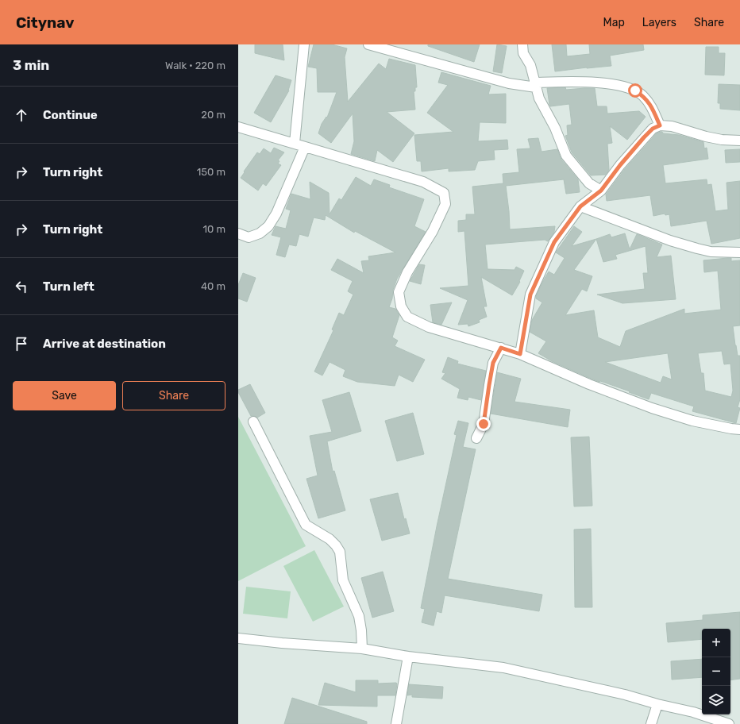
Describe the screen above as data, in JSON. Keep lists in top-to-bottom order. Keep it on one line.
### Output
{"page":{"header":"Citynav","nav":["Map","Layers","Share"],"heading":["3 min","Walk · 220 m"],"list":[["Continue","20 m"],["Turn right","150 m"],["Turn right","10 m"],["Turn left","40 m"],"Arrive at destination"],"buttons":["Save","Share"],"map_buttons":["+","−"]}}
